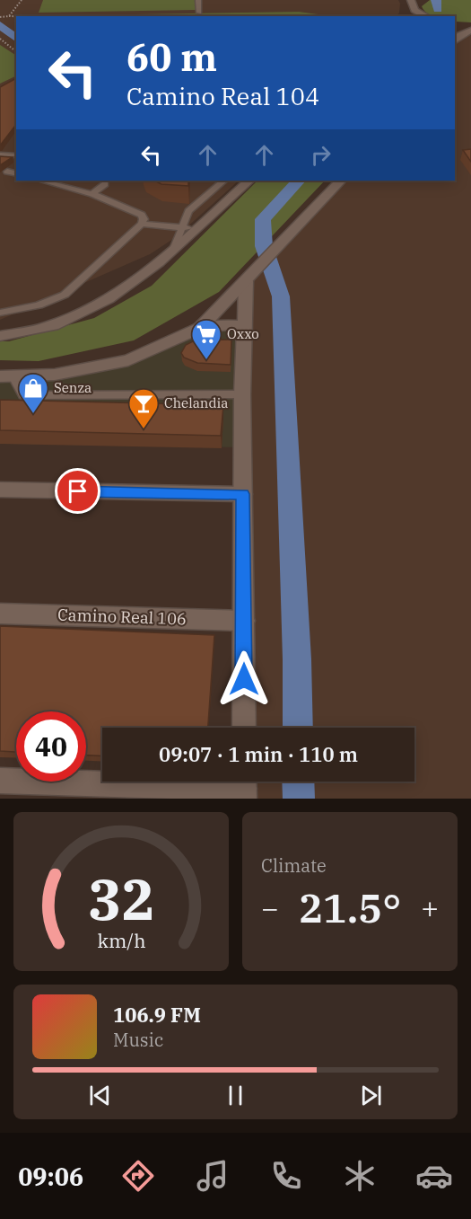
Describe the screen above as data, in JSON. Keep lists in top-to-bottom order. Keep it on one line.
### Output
{"streets":{"main road":["Camino Real 106"]},"places":{"supermarket":["Oxxo"],"shop":["Senza"],"bar":["Chelandia"]},"page":{"turn":["60 m","Camino Real 104"],"limit":"40","trip":"09:07 · 1 min · 110 m","tile":"Climate","heat":["−","21.5°","+"],"song":["106.9 FM","Music"],"tabs":"09:06","gauge":["32","km/h"]}}
